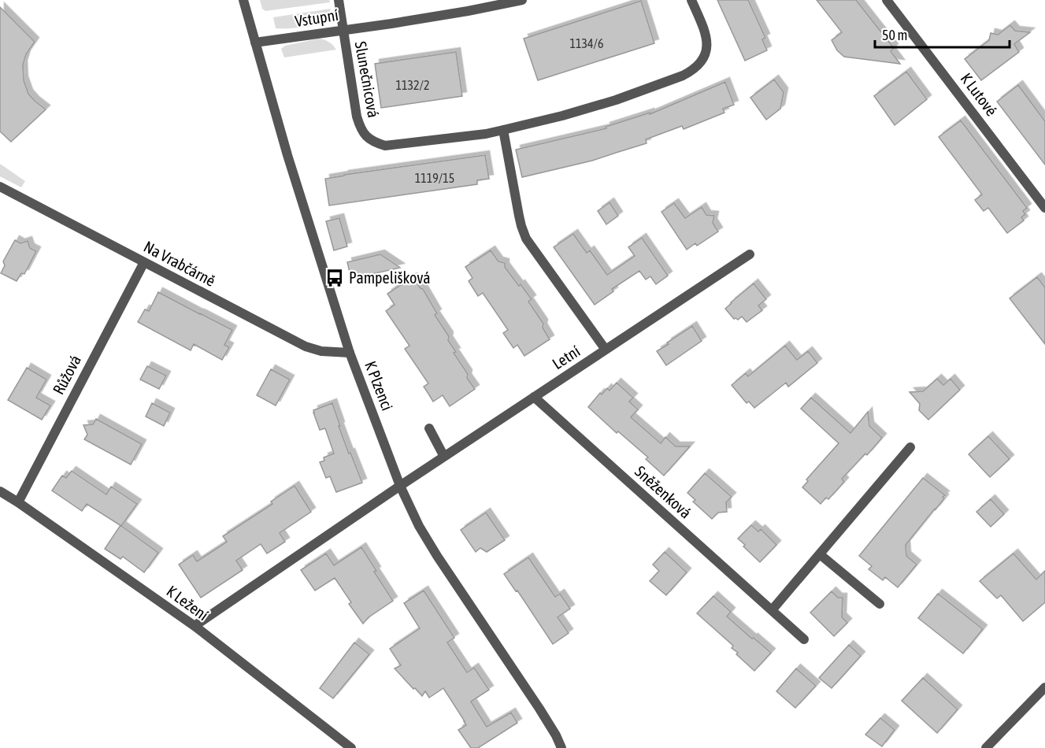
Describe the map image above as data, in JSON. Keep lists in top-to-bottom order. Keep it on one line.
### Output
{"streets":{"street":["Vstupní","Slunečnicová","K Lutové","Na Vrabčárně","Letní","Růžová","K Plzenci","Sněženková","K Ležení"]},"crossings":[["Vstupní","Slunečnicová"],["Vstupní","K Plzenci"],["Na Vrabčárně","Růžová"],["Na Vrabčárně","K Plzenci"],["Letní","K Plzenci"],["Letní","Sněženková"],["Růžová","K Ležení"]],"places":{"bus stop":["Pampelišková"]},"house_numbers":["1134/6","1132/2","1119/15"],"scale_bar":"50 m"}
